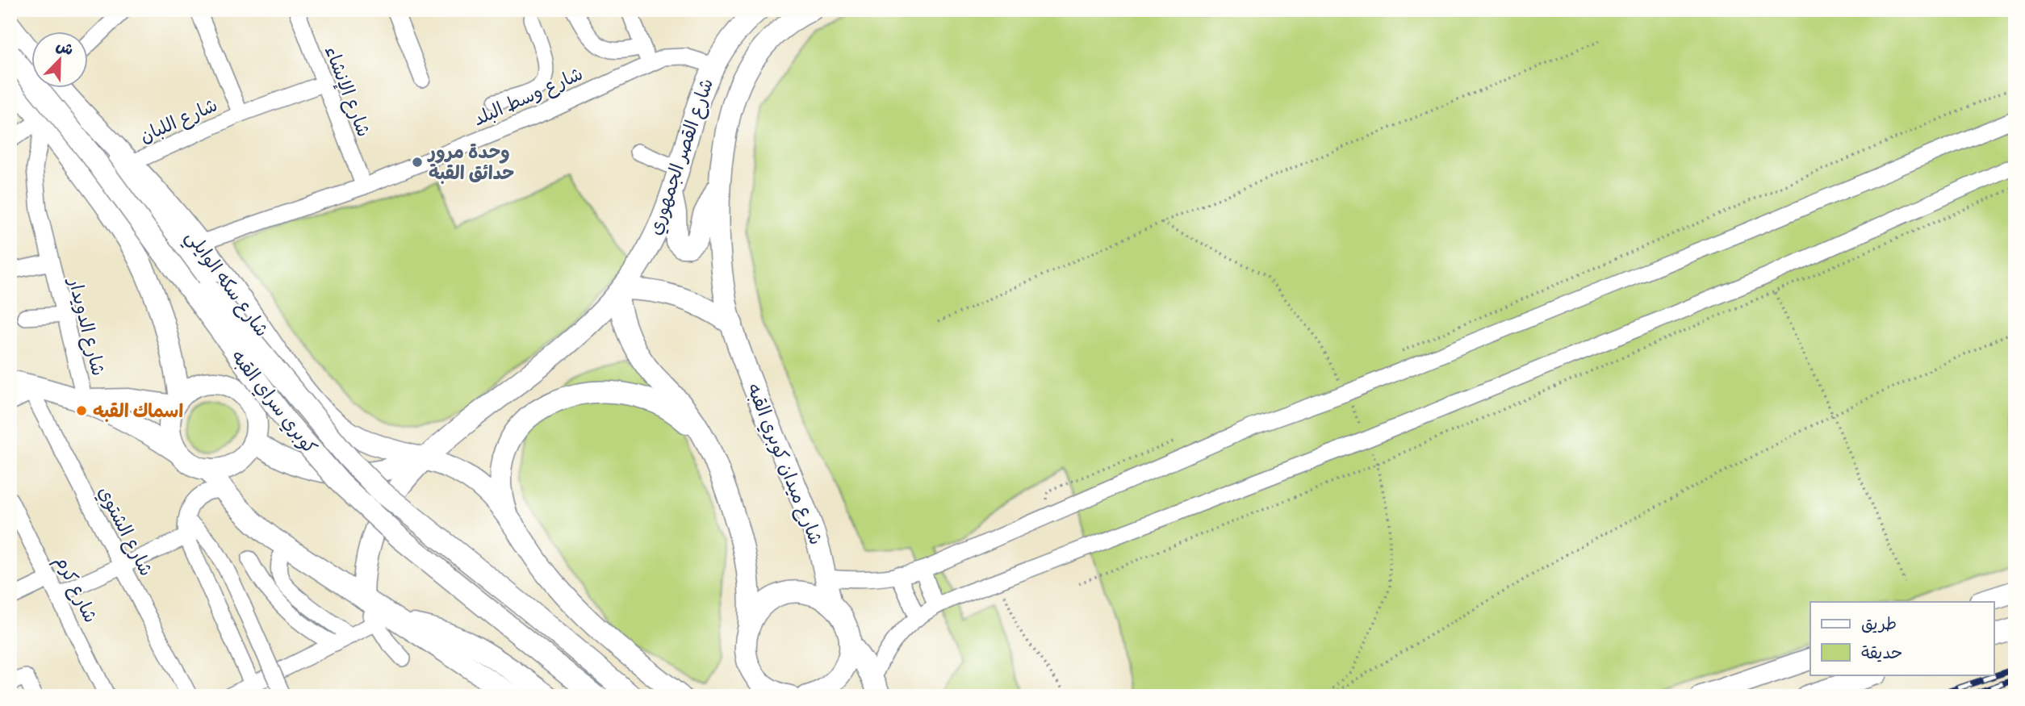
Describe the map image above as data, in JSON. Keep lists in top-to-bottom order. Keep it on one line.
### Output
{"streets":{"main road":["شارع القصر الجمهوري","شارع سكه الوايلي","كوبري سراي القبه","شارع ميدان كوبري القبه"],"street":["شارع الإنشاء","شارع وسط البلد","شارع اللبان","شارع الدويدار","شارع الشتوي","شارع كرم"]},"crossings":[["شارع الإنشاء","شارع وسط البلد"],["شارع الإنشاء","شارع اللبان"],["شارع وسط البلد","شارع القصر الجمهوري"],["شارع وسط البلد","شارع سكه الوايلي"],["شارع اللبان","شارع سكه الوايلي"],["شارع القصر الجمهوري","شارع سكه الوايلي"],["شارع القصر الجمهوري","شارع ميدان كوبري القبه"],["شارع سكه الوايلي","كوبري سراي القبه"]],"places":["وحدة مرور حدائق القبة","اسماك القبه"],"legend":["طريق","حديقة"],"north":"top right"}
